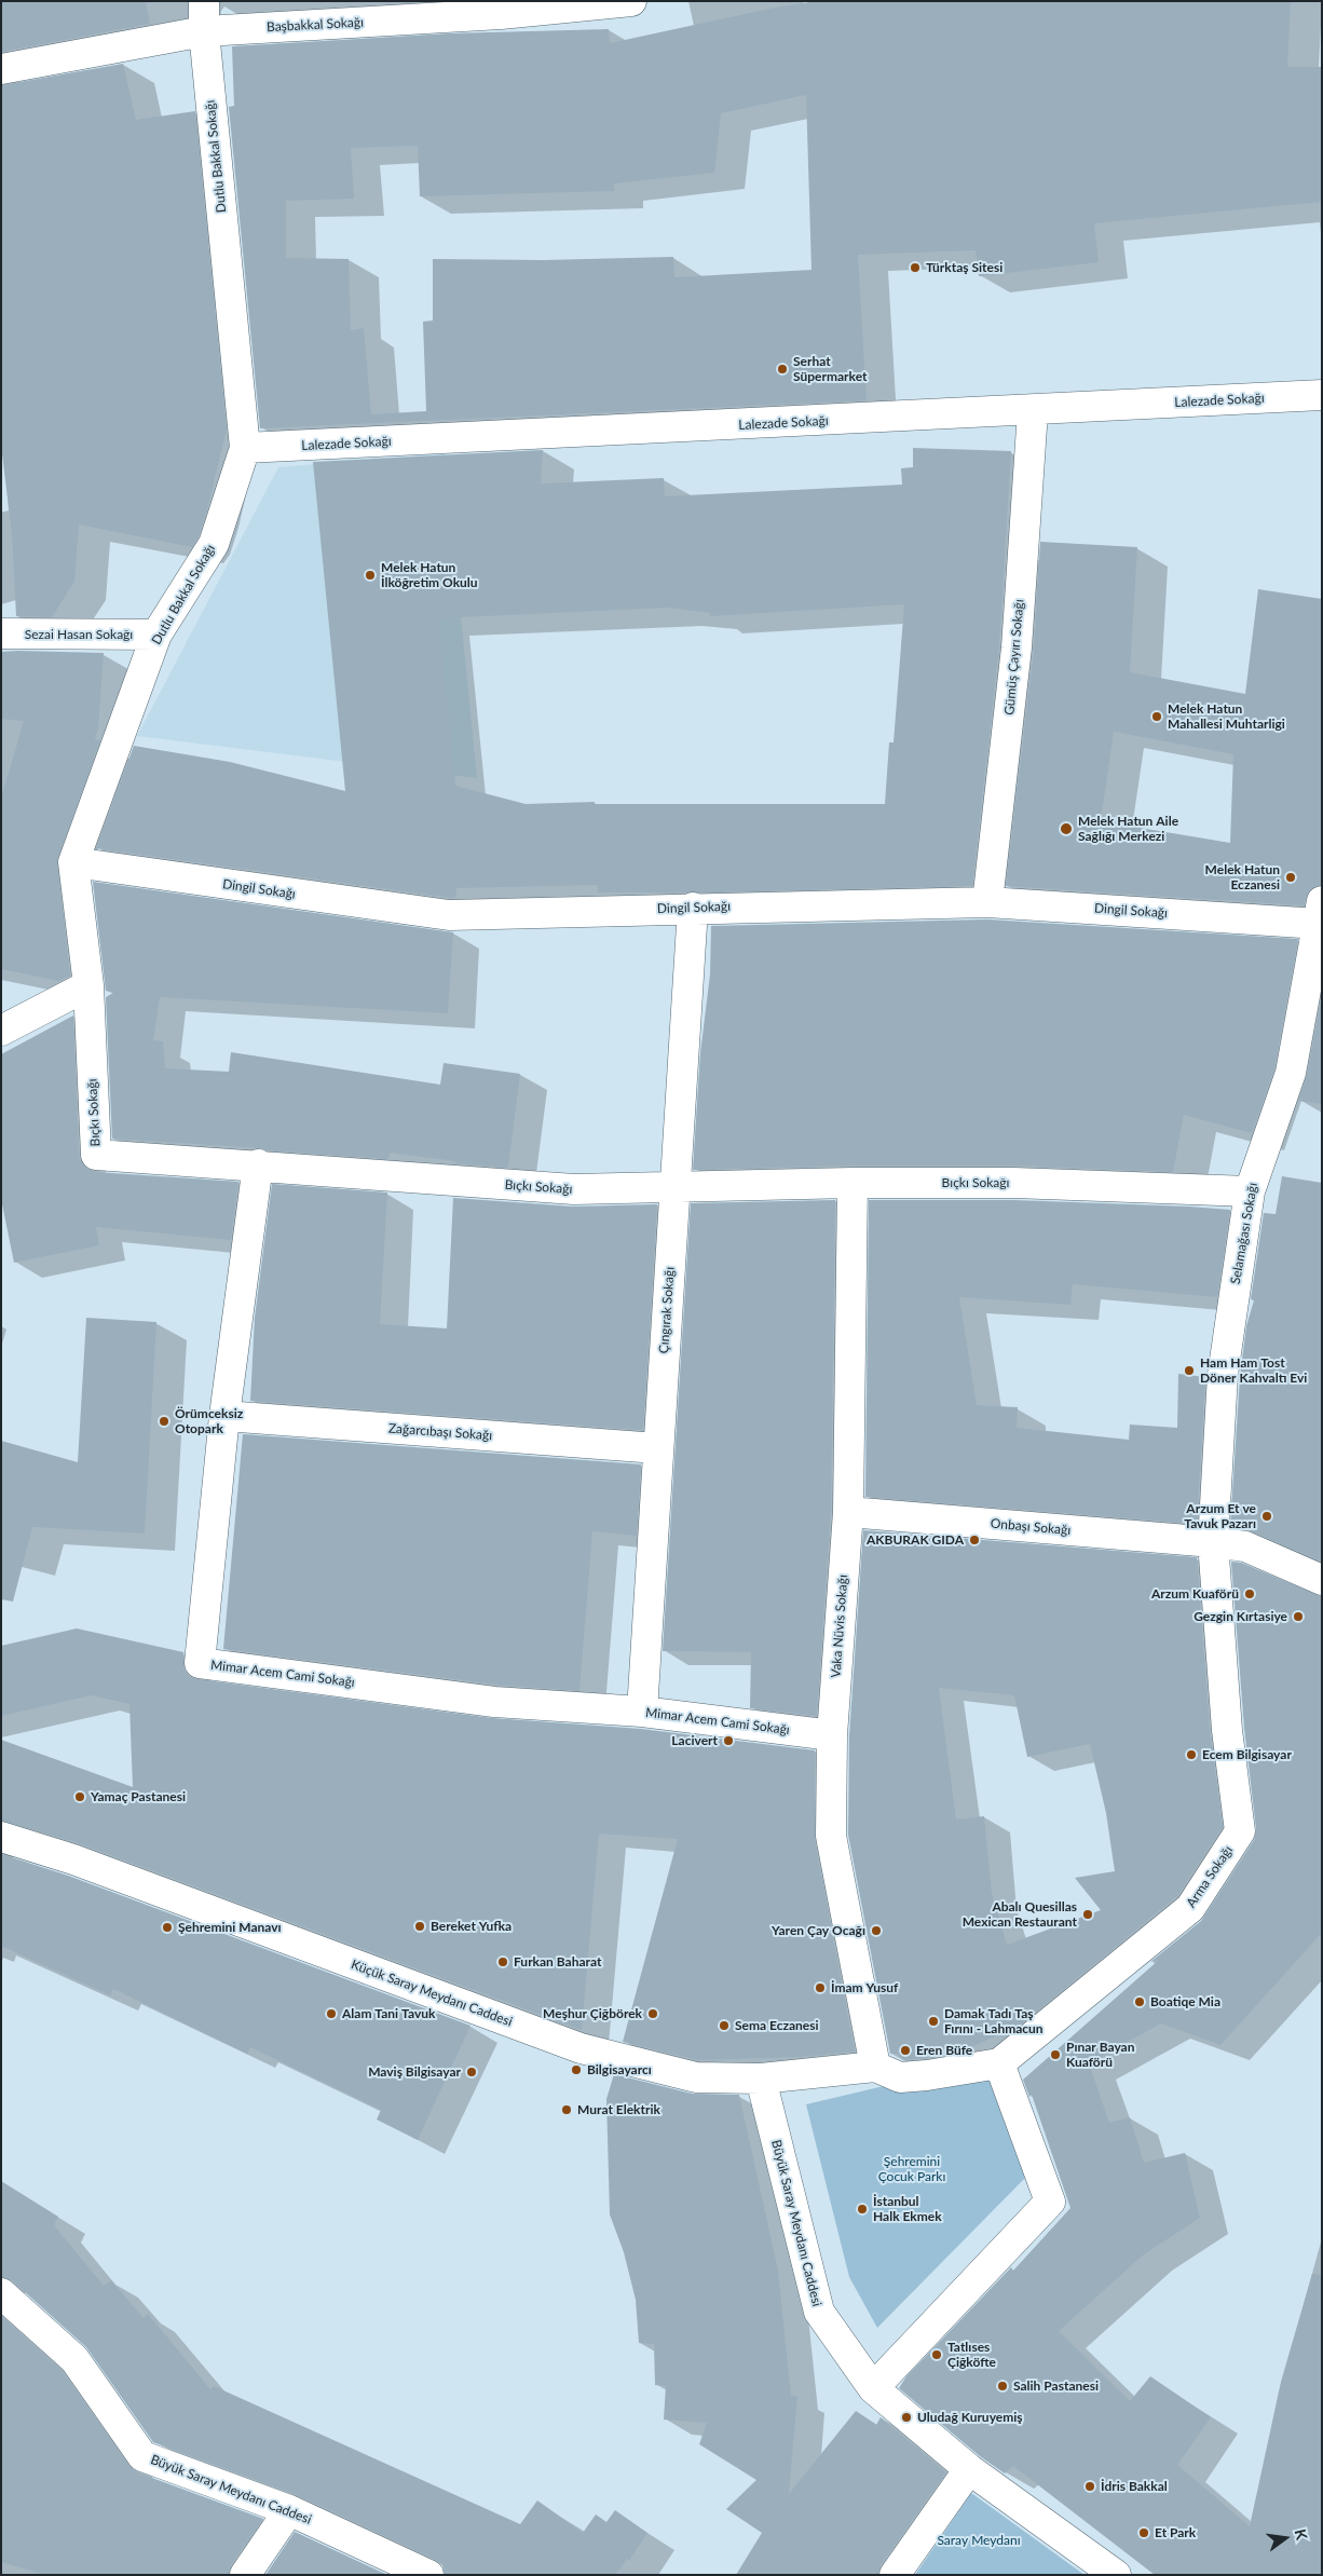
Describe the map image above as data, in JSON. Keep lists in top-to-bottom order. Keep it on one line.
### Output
{"streets":{"street":["Başbakkal Sokağı","Dutlu Bakkal Sokağı","Lalezade Sokağı","Sezai Hasan Sokağı","Gümüş Çayırı Sokağı","Dingil Sokağı","Bıçkı Sokağı","Selamağası Sokağı","Çıngırak Sokağı","Zağarcıbaşı Sokağı","Onbaşı Sokağı","Vaka Nüvis Sokağı","Mimar Acem Cami Sokağı","Arma Sokağı","Küçük Saray Meydanı Caddesi","Büyük Saray Meydanı Caddesi"]},"crossings":[["Başbakkal Sokağı","Dutlu Bakkal Sokağı"],["Dutlu Bakkal Sokağı","Lalezade Sokağı"],["Dutlu Bakkal Sokağı","Sezai Hasan Sokağı"],["Dutlu Bakkal Sokağı","Dingil Sokağı"],["Dutlu Bakkal Sokağı","Bıçkı Sokağı"],["Lalezade Sokağı","Gümüş Çayırı Sokağı"],["Gümüş Çayırı Sokağı","Dingil Sokağı"],["Dingil Sokağı","Selamağası Sokağı"],["Dingil Sokağı","Çıngırak Sokağı"],["Bıçkı Sokağı","Selamağası Sokağı"],["Bıçkı Sokağı","Çıngırak Sokağı"],["Bıçkı Sokağı","Vaka Nüvis Sokağı"],["Bıçkı Sokağı","Mimar Acem Cami Sokağı"],["Selamağası Sokağı","Onbaşı Sokağı"],["Selamağası Sokağı","Arma Sokağı"],["Çıngırak Sokağı","Zağarcıbaşı Sokağı"],["Çıngırak Sokağı","Mimar Acem Cami Sokağı"],["Zağarcıbaşı Sokağı","Mimar Acem Cami Sokağı"],["Onbaşı Sokağı","Vaka Nüvis Sokağı"],["Onbaşı Sokağı","Arma Sokağı"],["Vaka Nüvis Sokağı","Mimar Acem Cami Sokağı"],["Vaka Nüvis Sokağı","Arma Sokağı"],["Vaka Nüvis Sokağı","Küçük Saray Meydanı Caddesi"],["Arma Sokağı","Küçük Saray Meydanı Caddesi"],["Küçük Saray Meydanı Caddesi","Büyük Saray Meydanı Caddesi"]],"parks":["Şehremini Çocuk Parkı","Saray Meydanı"],"places":["Türktaş Sitesi","Serhat Süpermarket","Melek Hatun İlköğretim Okulu","Melek Hatun Mahallesi Muhtarligi","Melek Hatun Aile Sağlığı Merkezi","Melek Hatun Eczanesi","Ham Ham Tost Döner Kahvaltı Evi","Örümceksiz Otopark","Arzum Et ve Tavuk Pazarı","AKBURAK GIDA","Arzum Kuaförü","Gezgin Kırtasiye","Lacivert","Ecem Bilgisayar","Yamaç Pastanesi","Abalı Quesillas Mexican Restaurant","Bereket Yufka","Şehremini Manavı","Yaren Çay Ocağı","Furkan Baharat","İmam Yusuf","Boatiqe Mia","Alam Tani Tavuk","Meşhur Çiğbörek","Damak Tadı Taş Fırını - Lahmacun","Sema Eczanesi","Eren Büfe","Pınar Bayan Kuaförü","Bilgisayarcı","Maviş Bilgisayar","Murat Elektrik","İstanbul Halk Ekmek","Tatlıses Çiğköfte","Salih Pastanesi","Uludağ Kuruyemiş","İdris Bakkal","Et Park"],"north":"right"}
